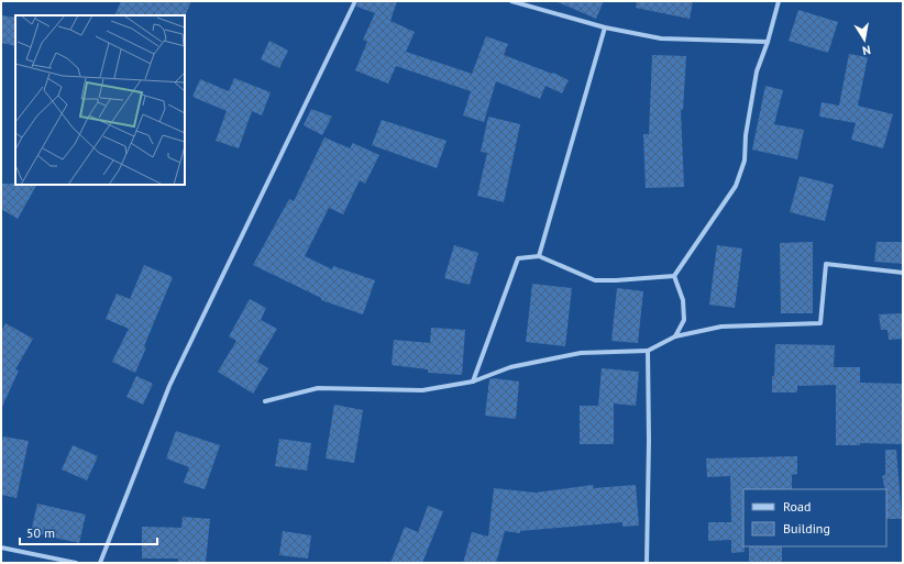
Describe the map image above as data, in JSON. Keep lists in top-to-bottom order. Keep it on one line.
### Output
{"legend":["Road","Building"],"scale_bar":"50 m","north":"bottom"}
